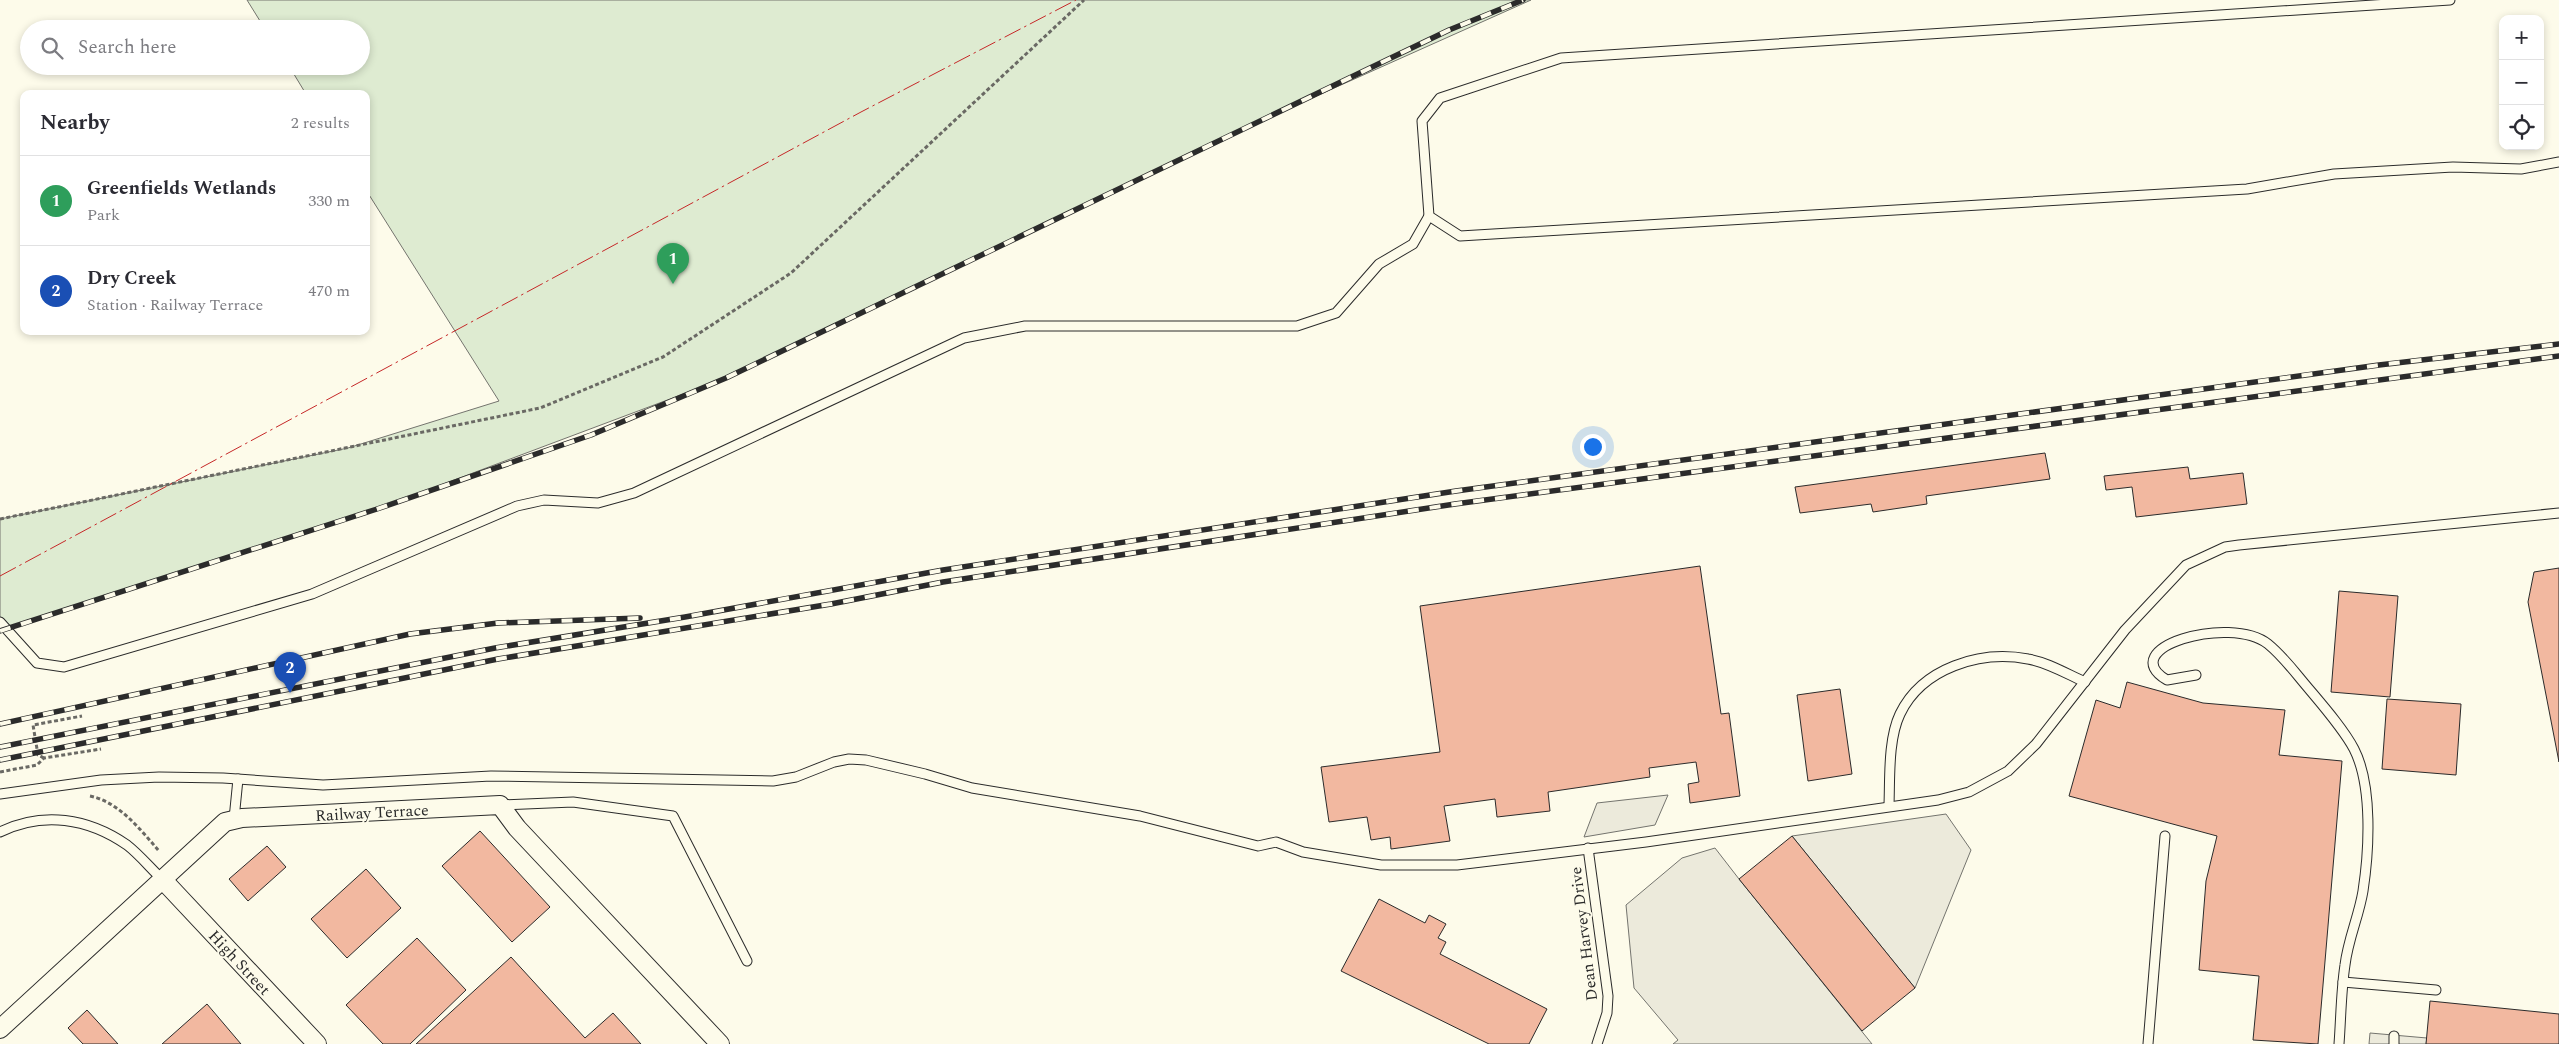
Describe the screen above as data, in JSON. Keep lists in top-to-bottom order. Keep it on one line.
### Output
{"streets":{"street":["Railway Terrace","High Street"],"lane":["Dean Harvey Drive"]},"crossings":[["Railway Terrace","High Street"]],"page":{"map_buttons":["+","−"],"search":"Search here","heading":["Nearby","2 results"],"list":[{"mark":"1","name":"Greenfields Wetlands","note":"Park","value":"330 m"},{"mark":"2","name":"Dry Creek","note":"Station · Railway Terrace","value":"470 m"}],"pins":["1","2"]}}
